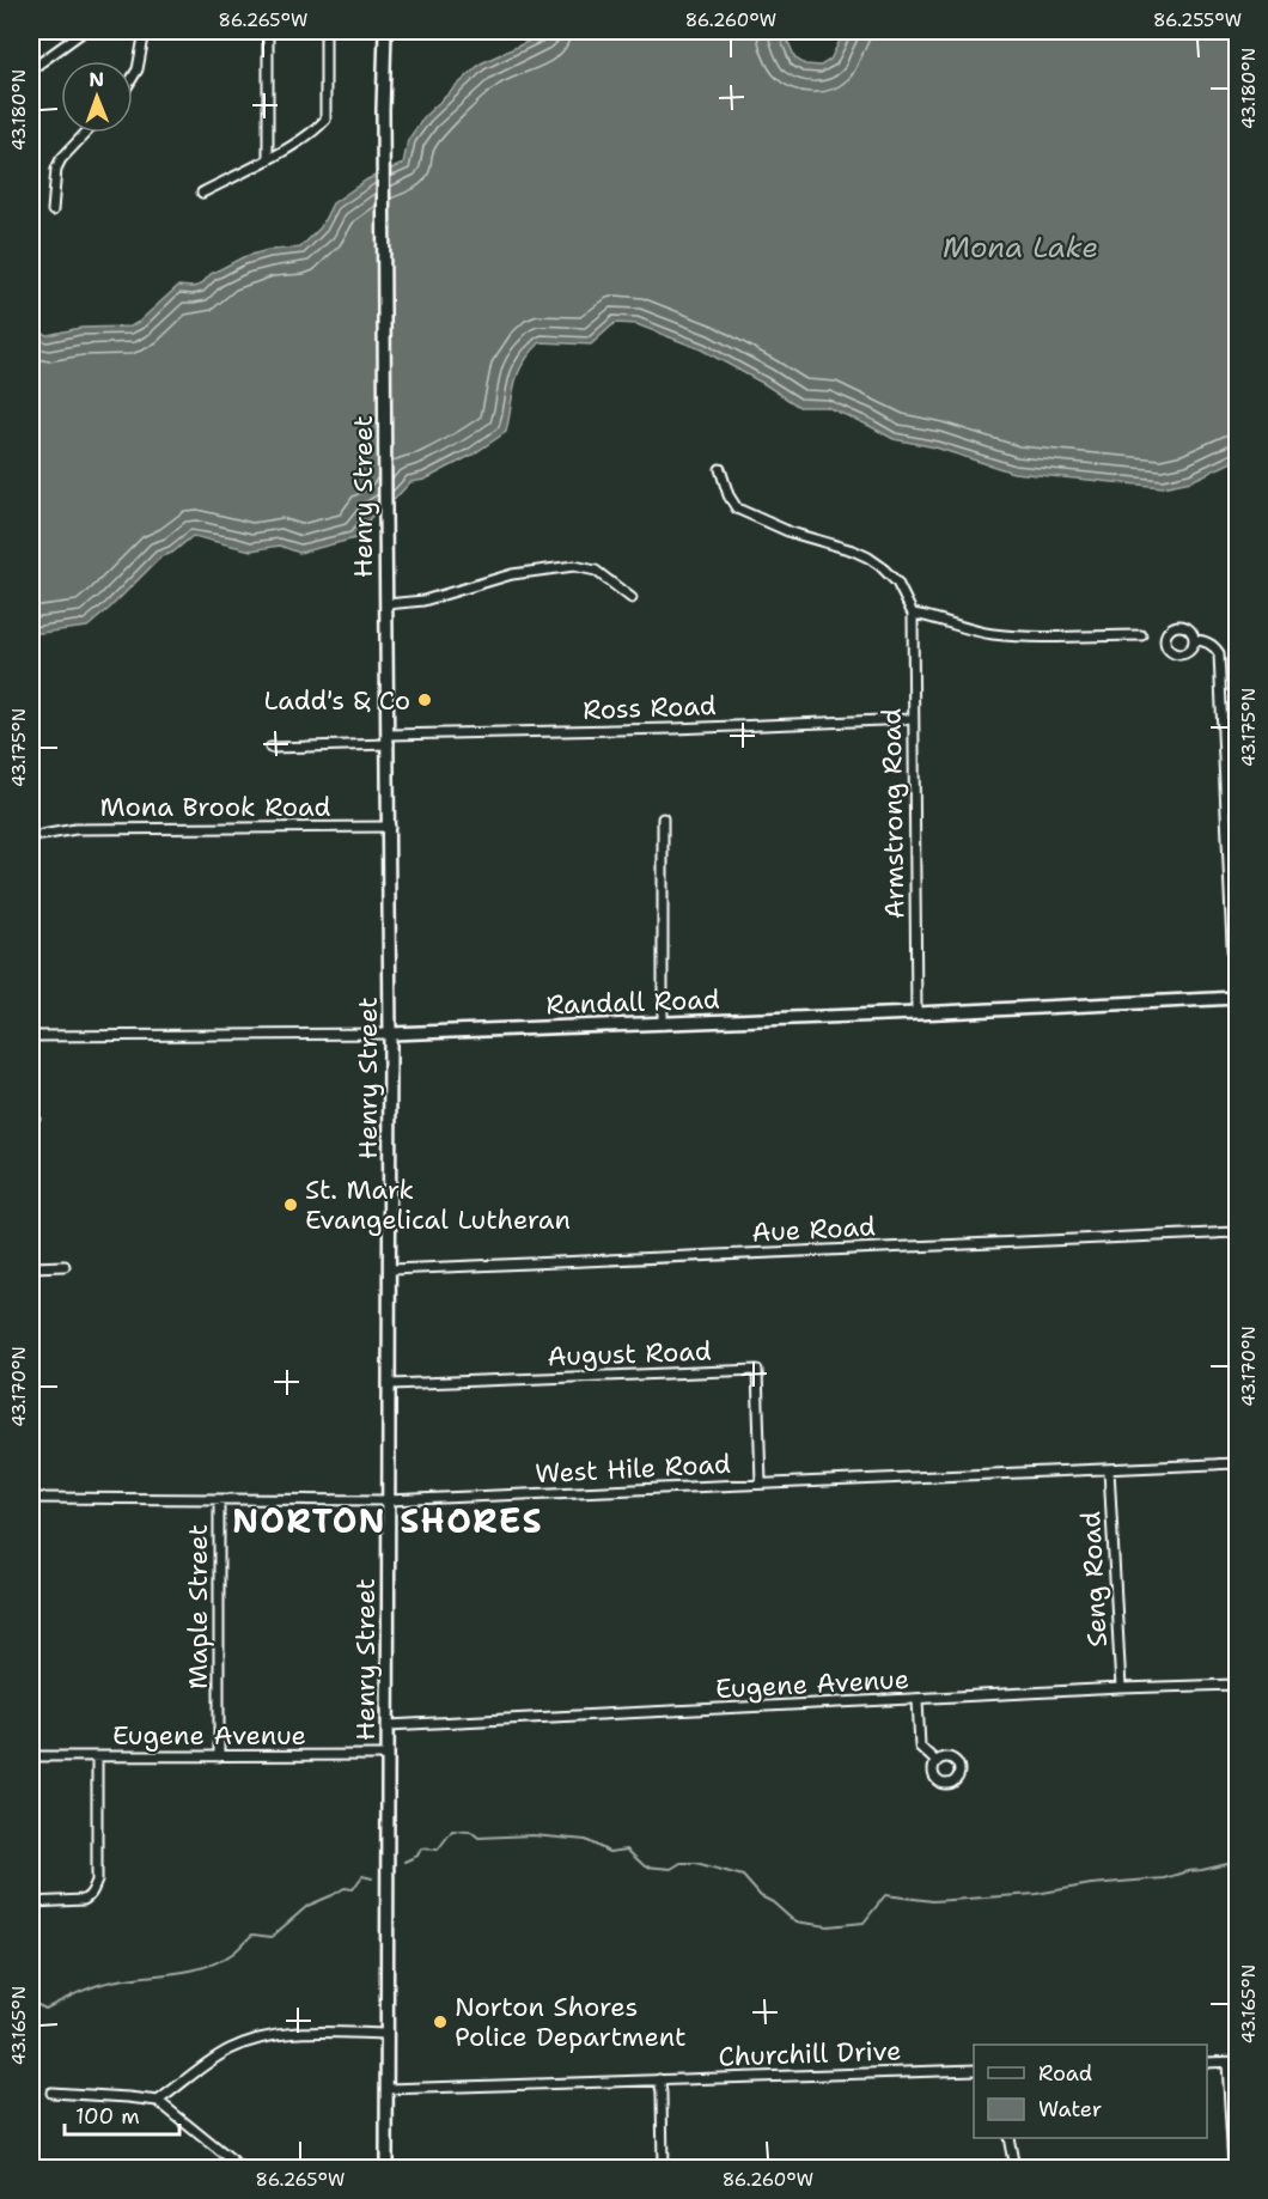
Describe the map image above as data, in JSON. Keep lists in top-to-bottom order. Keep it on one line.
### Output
{"streets":{"street":["Henry Street","Ross Road","Mona Brook Road","Armstrong Road","Randall Road","Aue Road","August Road","West Hile Road","Seng Road","Maple Street","Eugene Avenue","Churchill Drive"]},"crossings":[["Henry Street","Ross Road"],["Henry Street","Mona Brook Road"],["Henry Street","Randall Road"],["Henry Street","Aue Road"],["Henry Street","August Road"],["Henry Street","West Hile Road"],["Henry Street","Eugene Avenue"],["Henry Street","Churchill Drive"],["Ross Road","Armstrong Road"],["Armstrong Road","Randall Road"],["August Road","West Hile Road"],["West Hile Road","Seng Road"],["West Hile Road","Maple Street"],["Seng Road","Eugene Avenue"],["Maple Street","Eugene Avenue"]],"districts":["NORTON SHORES"],"water":["Mona Lake"],"places":["Ladd's & Co","St. Mark Evangelical Lutheran","Norton Shores Police Department"],"legend":["Road","Water"],"scale_bar":"100 m","north":"top","coordinates":["86.265°W","86.260°W","86.255°W","43.180°N","43.175°N","43.170°N","43.165°N"]}
